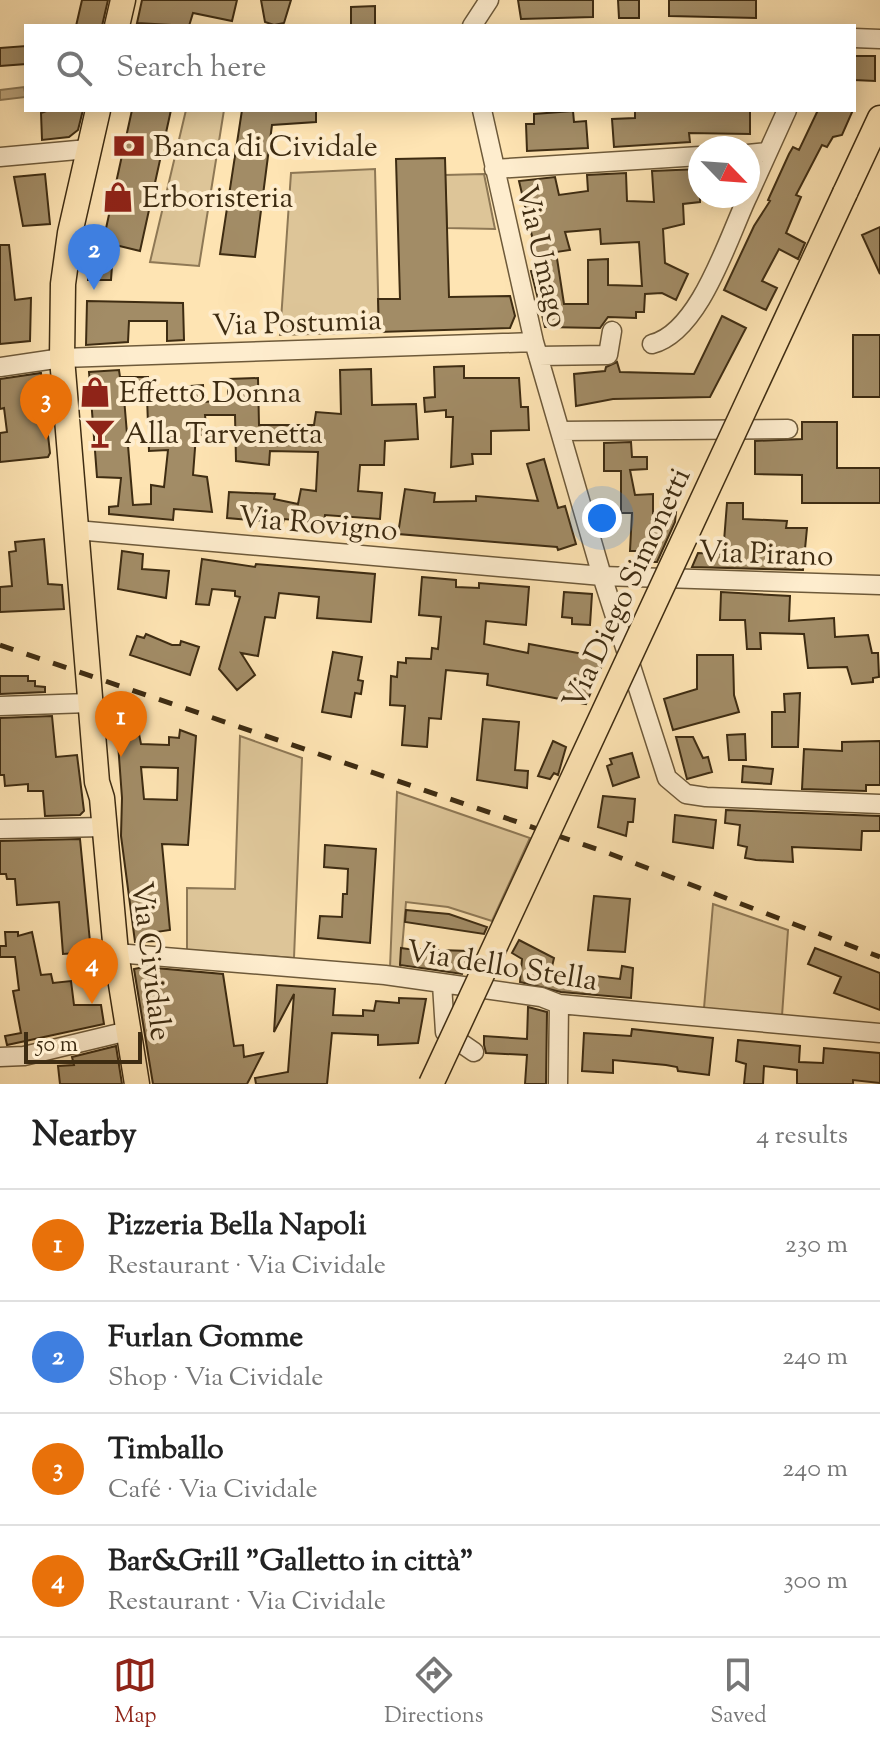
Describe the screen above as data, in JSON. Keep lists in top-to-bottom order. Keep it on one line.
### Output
{"streets":{"main road":["Via Diego Simonetti","Via Cividale"],"street":["Via Umago","Via Postumia","Via Rovigno","Via Pirano","Via dello Stella"]},"crossings":[["Via Umago","Via Postumia"],["Via Umago","Via Rovigno"],["Via Umago","Via Pirano"],["Via Postumia","Via Cividale"],["Via Rovigno","Via Pirano"],["Via Rovigno","Via Cividale"],["Via Cividale","Via dello Stella"]],"places":{"bank":["Banca di Cividale"],"shop":["Erboristeria","Effetto Donna"],"bar":["Alla Tarvenetta"]},"scale_bar":"50 m","north":"bottom right","page":{"search":"Search here","pins":["2","3","1","4"],"scale":"50 m","heading":["Nearby","4 results"],"list":[{"mark":"1","name":"Pizzeria Bella Napoli","note":"Restaurant · Via Cividale","value":"230 m"},{"mark":"2","name":"Furlan Gomme","note":"Shop · Via Cividale","value":"240 m"},{"mark":"3","name":"Timballo","note":"Café · Via Cividale","value":"240 m"},{"mark":"4","name":"Bar&Grill \"Galletto in città\"","note":"Restaurant · Via Cividale","value":"300 m"}],"nav":["Map","Directions","Saved"]}}
